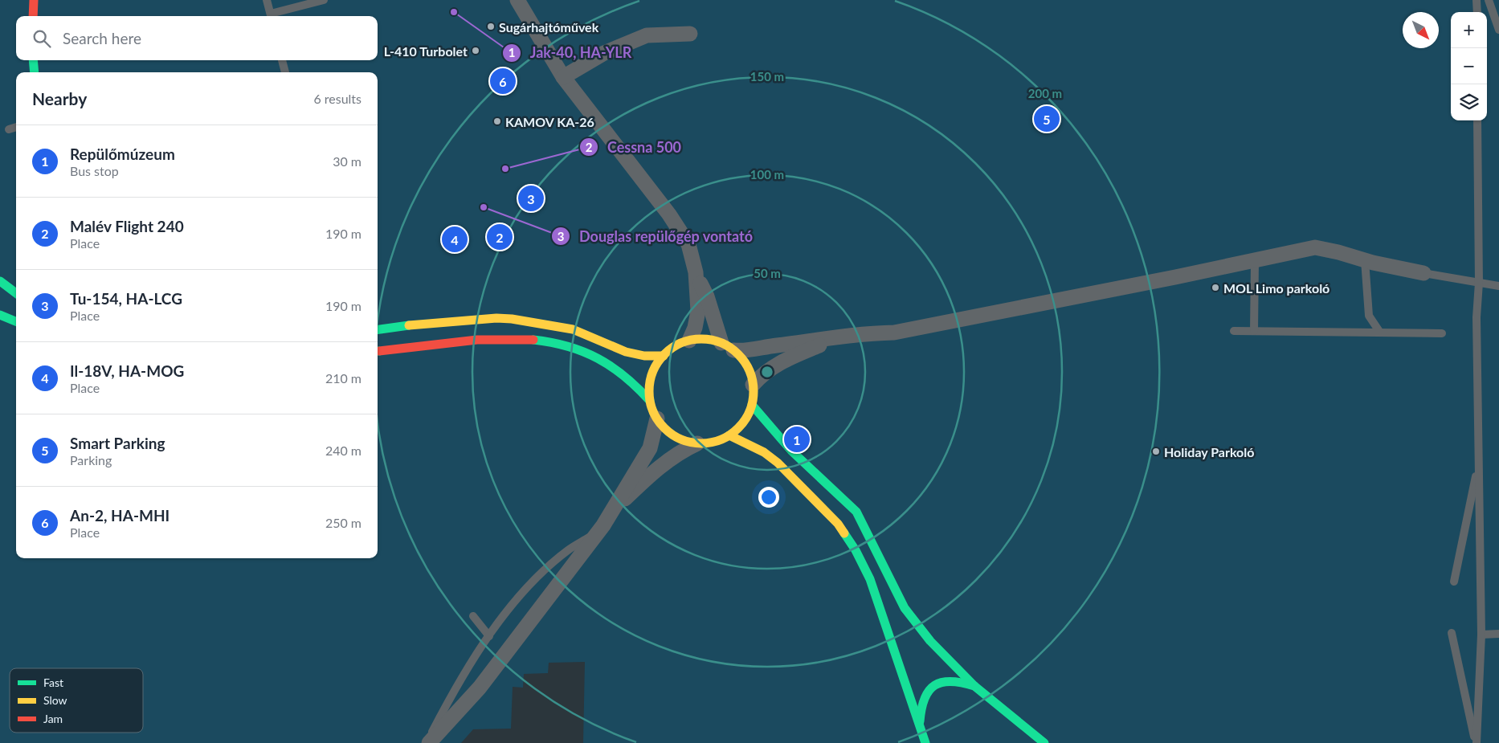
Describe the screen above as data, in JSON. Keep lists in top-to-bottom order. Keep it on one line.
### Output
{"places":["Jak-40, HA-YLR","Sugárhajtóművek","L-410 Turbolet","KAMOV KA-26","Cessna 500","Douglas repülőgép vontató","MOL Limo parkoló","Holiday Parkoló"],"legend":["Fast","Slow","Jam"],"north":"bottom right","page":{"map_buttons":["+","−"],"search":"Search here","pins":["6","5","3","2","4","1"],"heading":["Nearby","6 results"],"list":[{"mark":"1","name":"Repülőmúzeum","note":"Bus stop","value":"30 m"},{"mark":"2","name":"Malév Flight 240","note":"Place","value":"190 m"},{"mark":"3","name":"Tu-154, HA-LCG","note":"Place","value":"190 m"},{"mark":"4","name":"Il-18V, HA-MOG","note":"Place","value":"210 m"},{"mark":"5","name":"Smart Parking","note":"Parking","value":"240 m"},{"mark":"6","name":"An-2, HA-MHI","note":"Place","value":"250 m"}]},"rings":["150 m","200 m","100 m","50 m"]}
